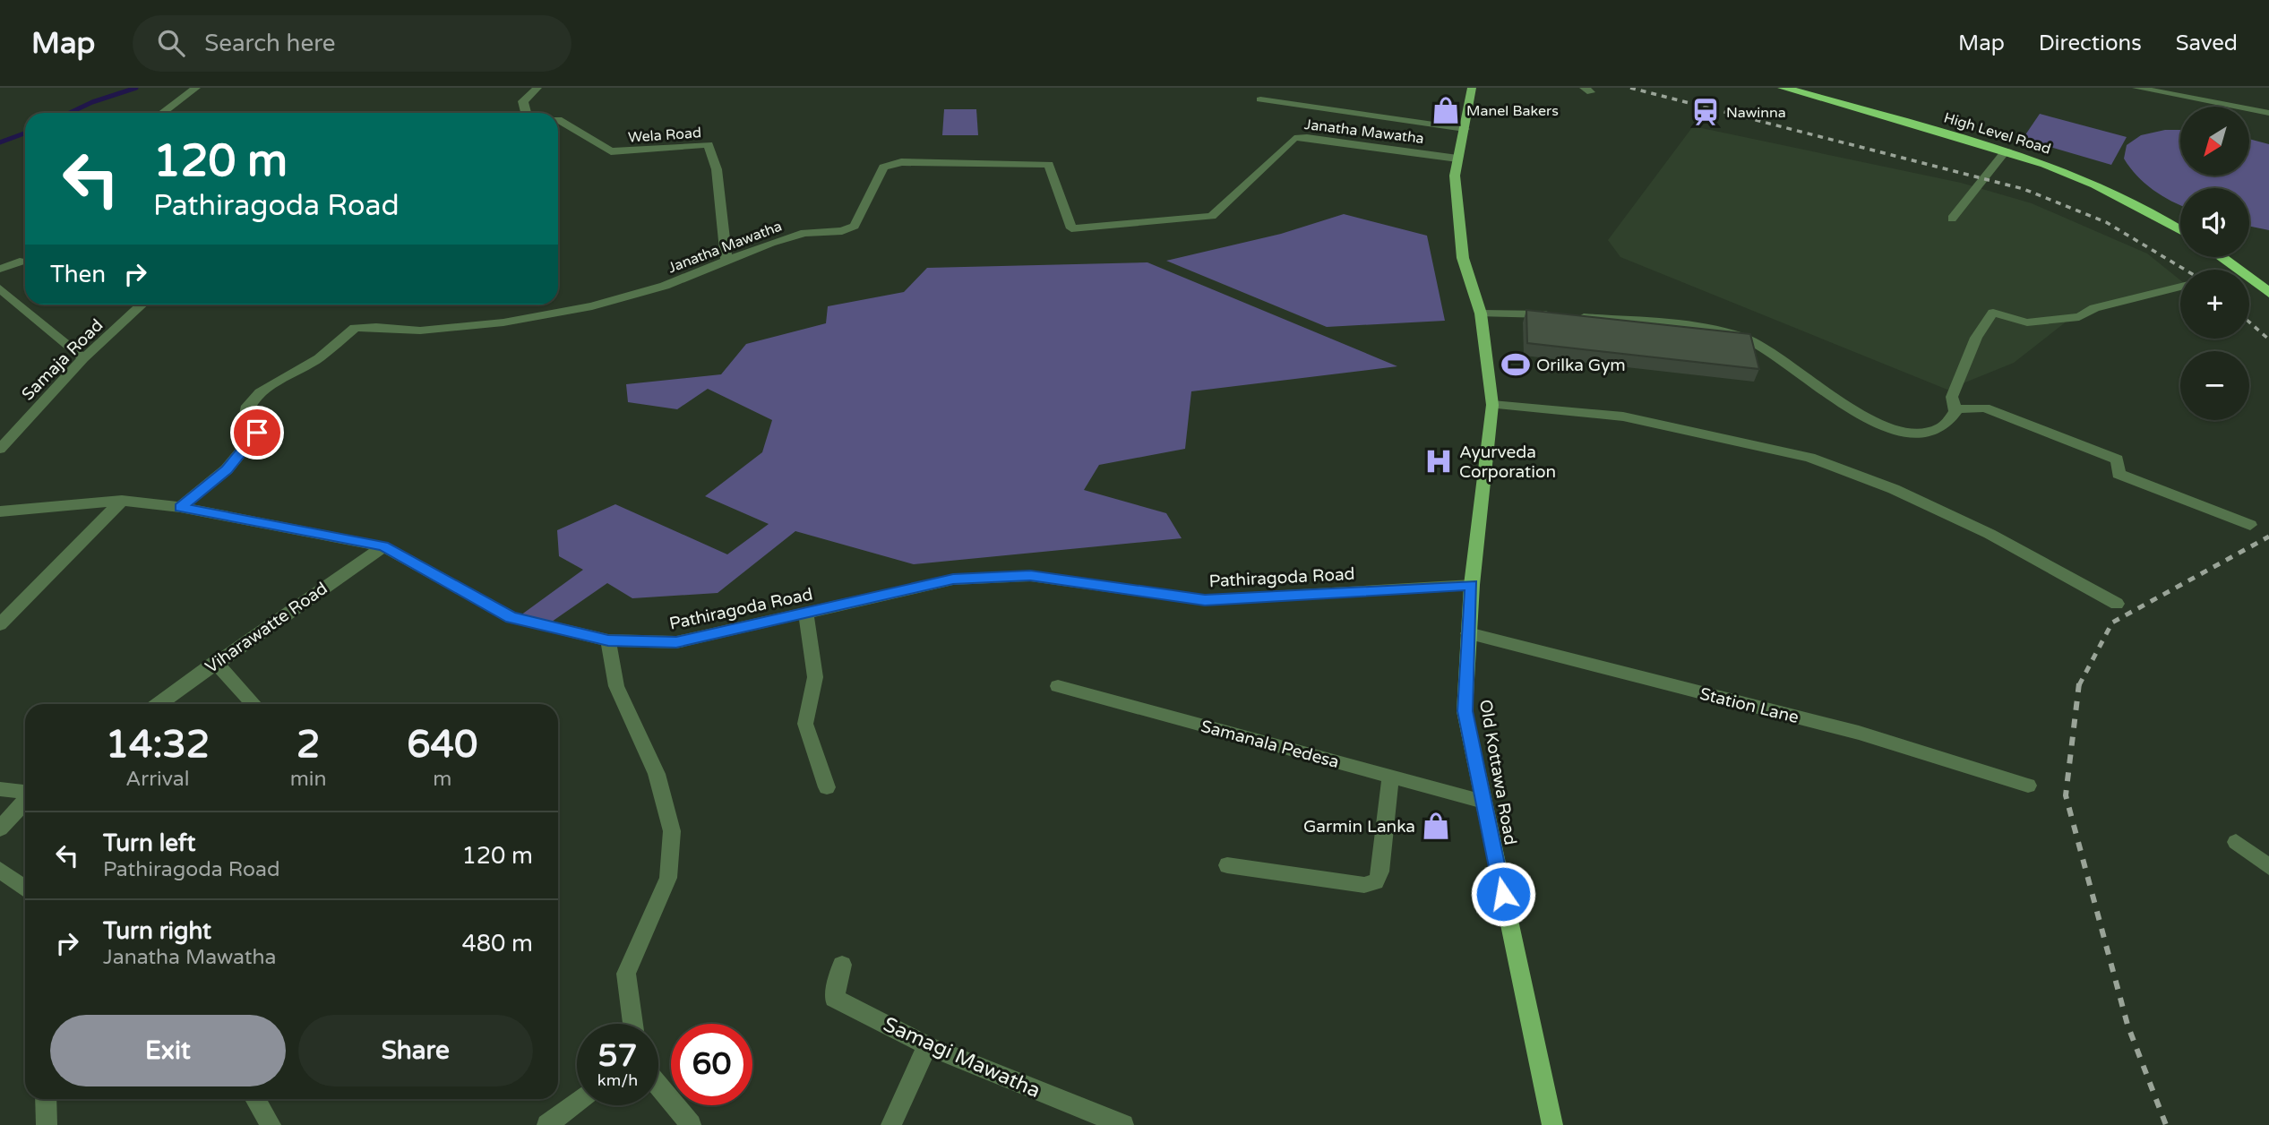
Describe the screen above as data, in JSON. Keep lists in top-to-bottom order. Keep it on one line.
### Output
{"streets":{"highway":["High Level Road"],"main road":["Old Kottawa Road"],"street":["Janatha Mawatha","Wela Road","Samaja Road","Pathiragoda Road","Viharawatte Road","Station Lane","Samanala Pedesa","Samagi Mawatha"]},"crossings":[["Janatha Mawatha","Wela Road"],["Janatha Mawatha","Pathiragoda Road"],["Janatha Mawatha","Old Kottawa Road"],["Pathiragoda Road","Viharawatte Road"],["Pathiragoda Road","Old Kottawa Road"],["Station Lane","Old Kottawa Road"],["Samanala Pedesa","Old Kottawa Road"]],"places":{"shop":["Manel Bakers","Garmin Lanka"],"station":["Nawinna"],"sports":["Orilka Gym"],"hospital":["Ayurveda Corporation"]},"north":"bottom left","page":{"header":"Map","search":"Search here","nav":["Map","Directions","Saved"],"map_buttons":["+","−"],"turn":["120 m","Pathiragoda Road"],"then":"Then","eta":["14:32","Arrival","2","min","640","m"],"list":[{"name":"Turn left","note":"Pathiragoda Road","value":"120 m"},{"name":"Turn right","note":"Janatha Mawatha","value":"480 m"}],"buttons":["Exit","Share"],"speed":"57 km/h","limit":"60"}}
